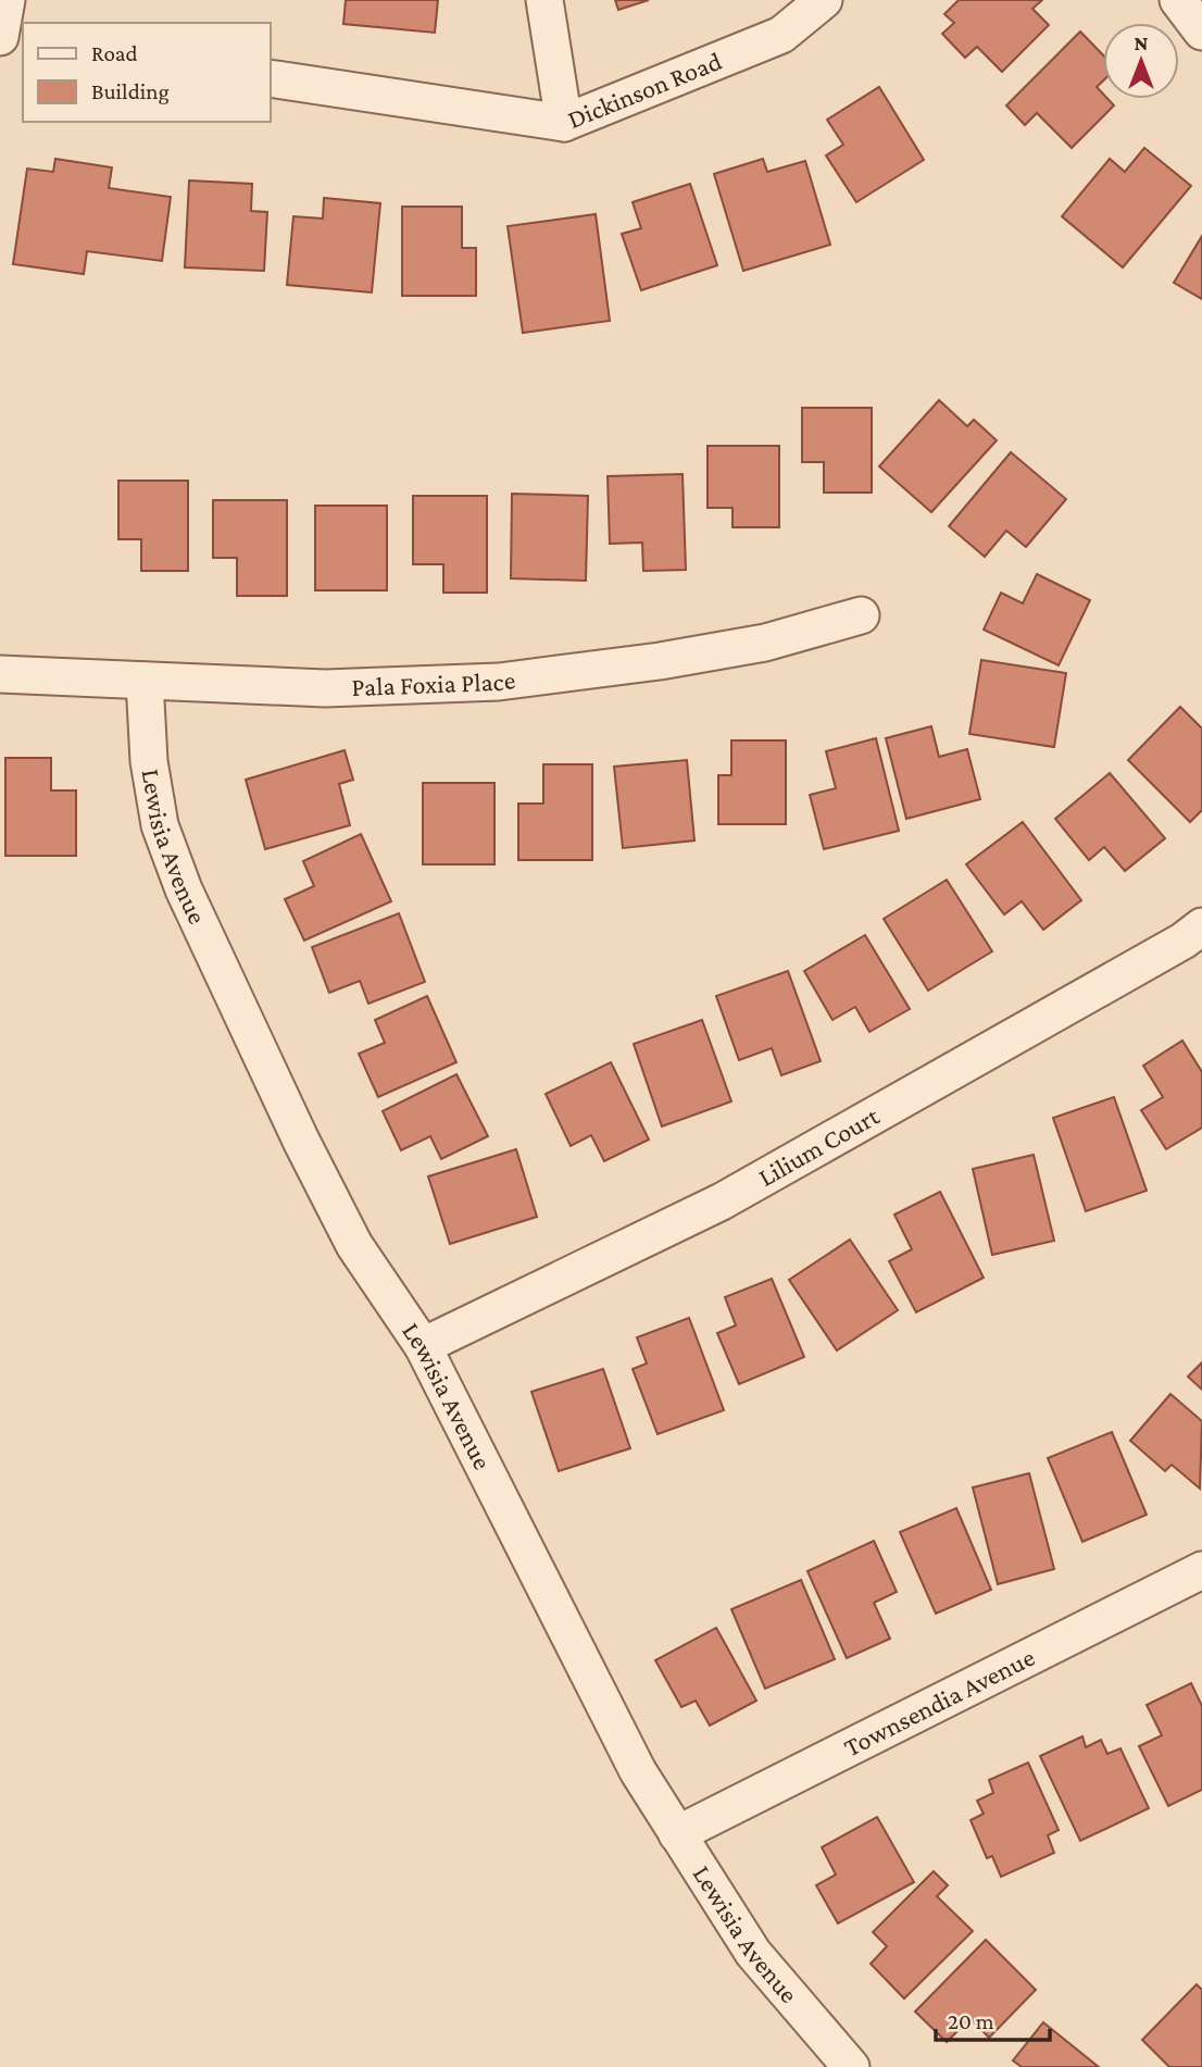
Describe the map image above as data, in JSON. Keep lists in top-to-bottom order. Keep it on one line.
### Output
{"streets":{"street":["Dickinson Road","Pala Foxia Place","Lewisia Avenue","Lilium Court","Townsendia Avenue"]},"crossings":[["Pala Foxia Place","Lewisia Avenue"],["Lewisia Avenue","Lilium Court"],["Lewisia Avenue","Townsendia Avenue"]],"legend":["Road","Building"],"scale_bar":"20 m","north":"top"}
